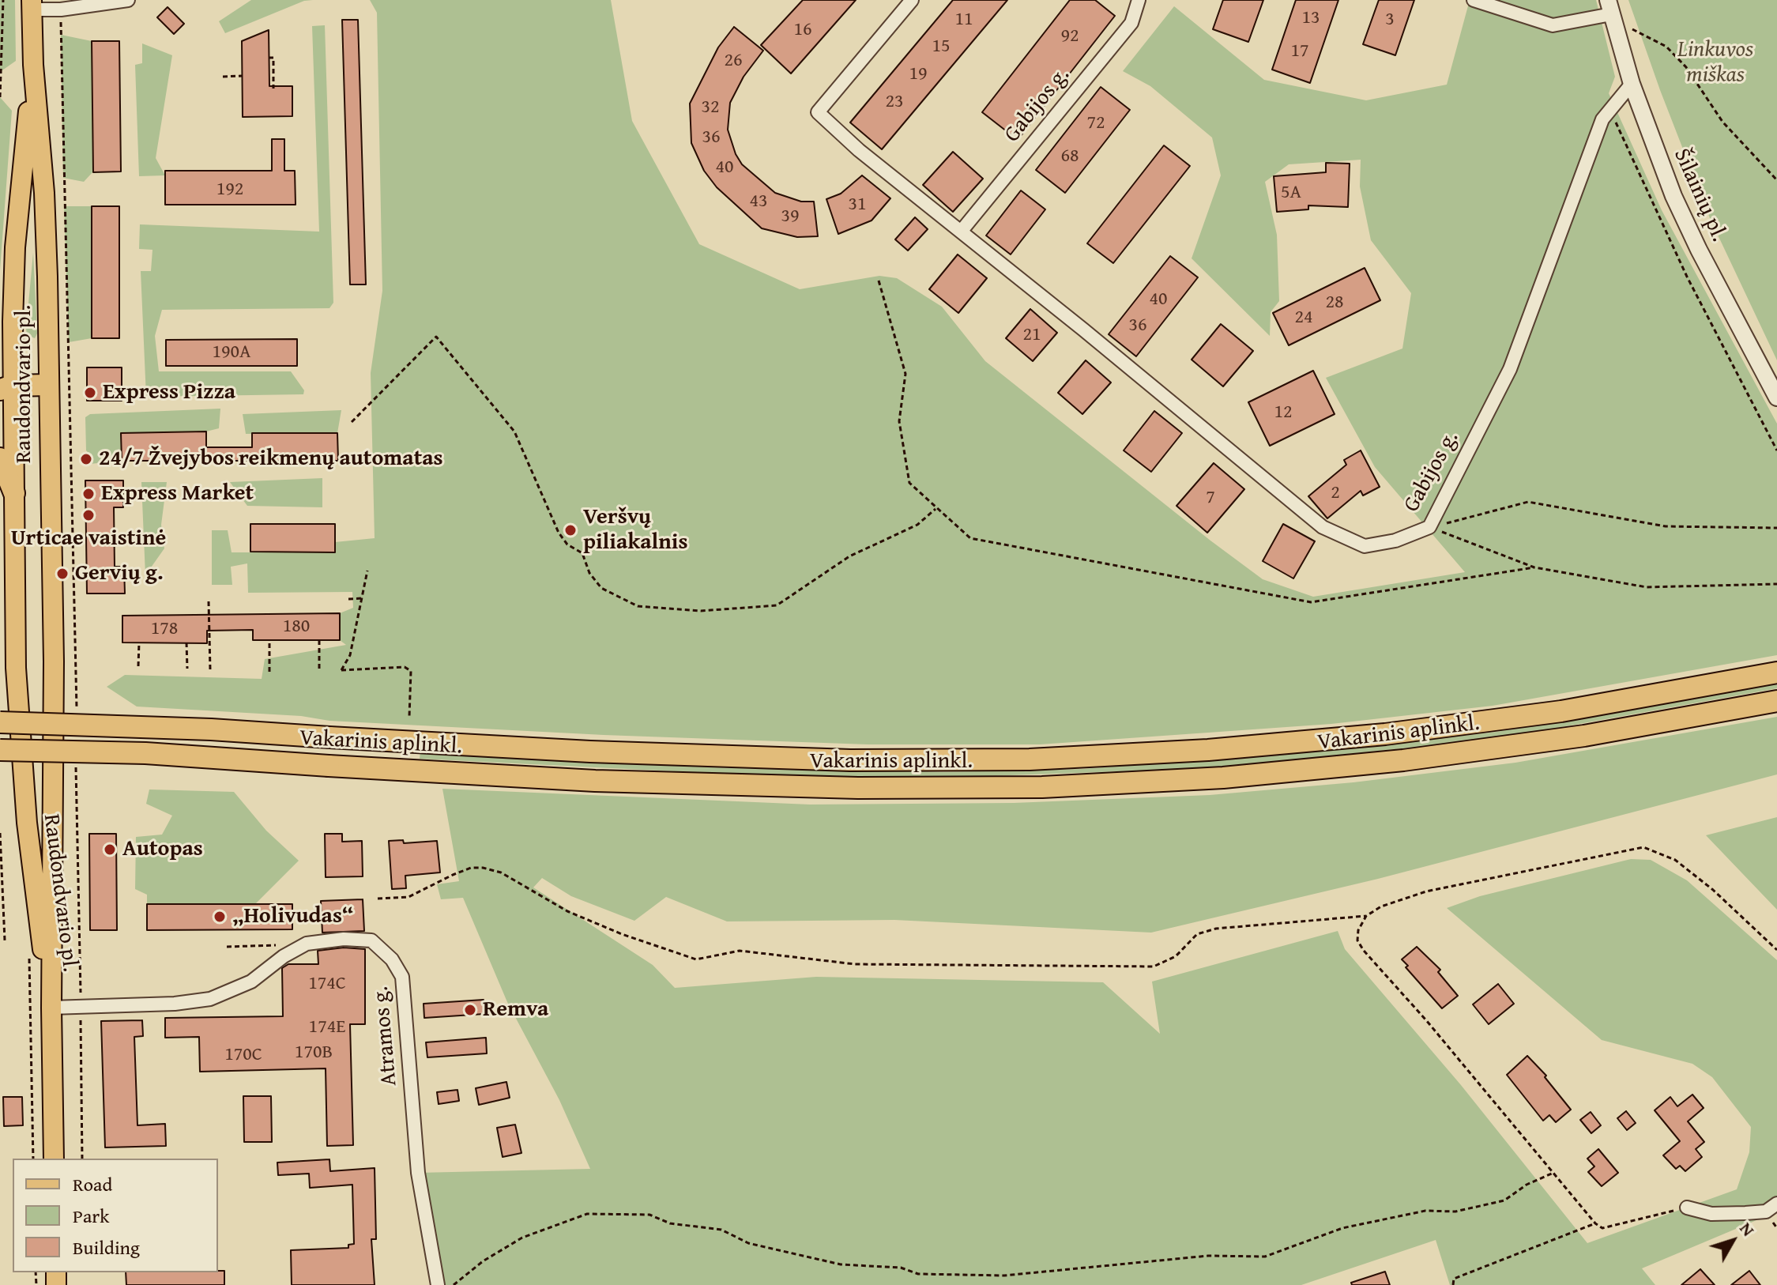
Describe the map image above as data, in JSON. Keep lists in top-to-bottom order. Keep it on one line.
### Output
{"streets":{"highway":["Vakarinis aplinkl."],"main road":["Raudondvario pl."],"street":["Gabijos g.","Šilainių pl.","Atramos g."]},"crossings":[["Gabijos g.","Šilainių pl."],["Raudondvario pl.","Atramos g."]],"parks":["Linkuvos miškas"],"places":["Express Pizza","24/7 Žvejybos reikmenų automatas","Express Market","Urticae vaistinė","Veršvų piliakalnis","Gervių g.","Autopas","„Holivudas“","Remva"],"house_numbers":["13","11","3","16","92","15","17","26","19","23","32","72","36","68","40","192","5A","43","31","39","40","28","24","36","21","190A","12","2","7","180","178","174C","174E","170B","170C"],"legend":["Road","Park","Building"],"north":"top right"}
